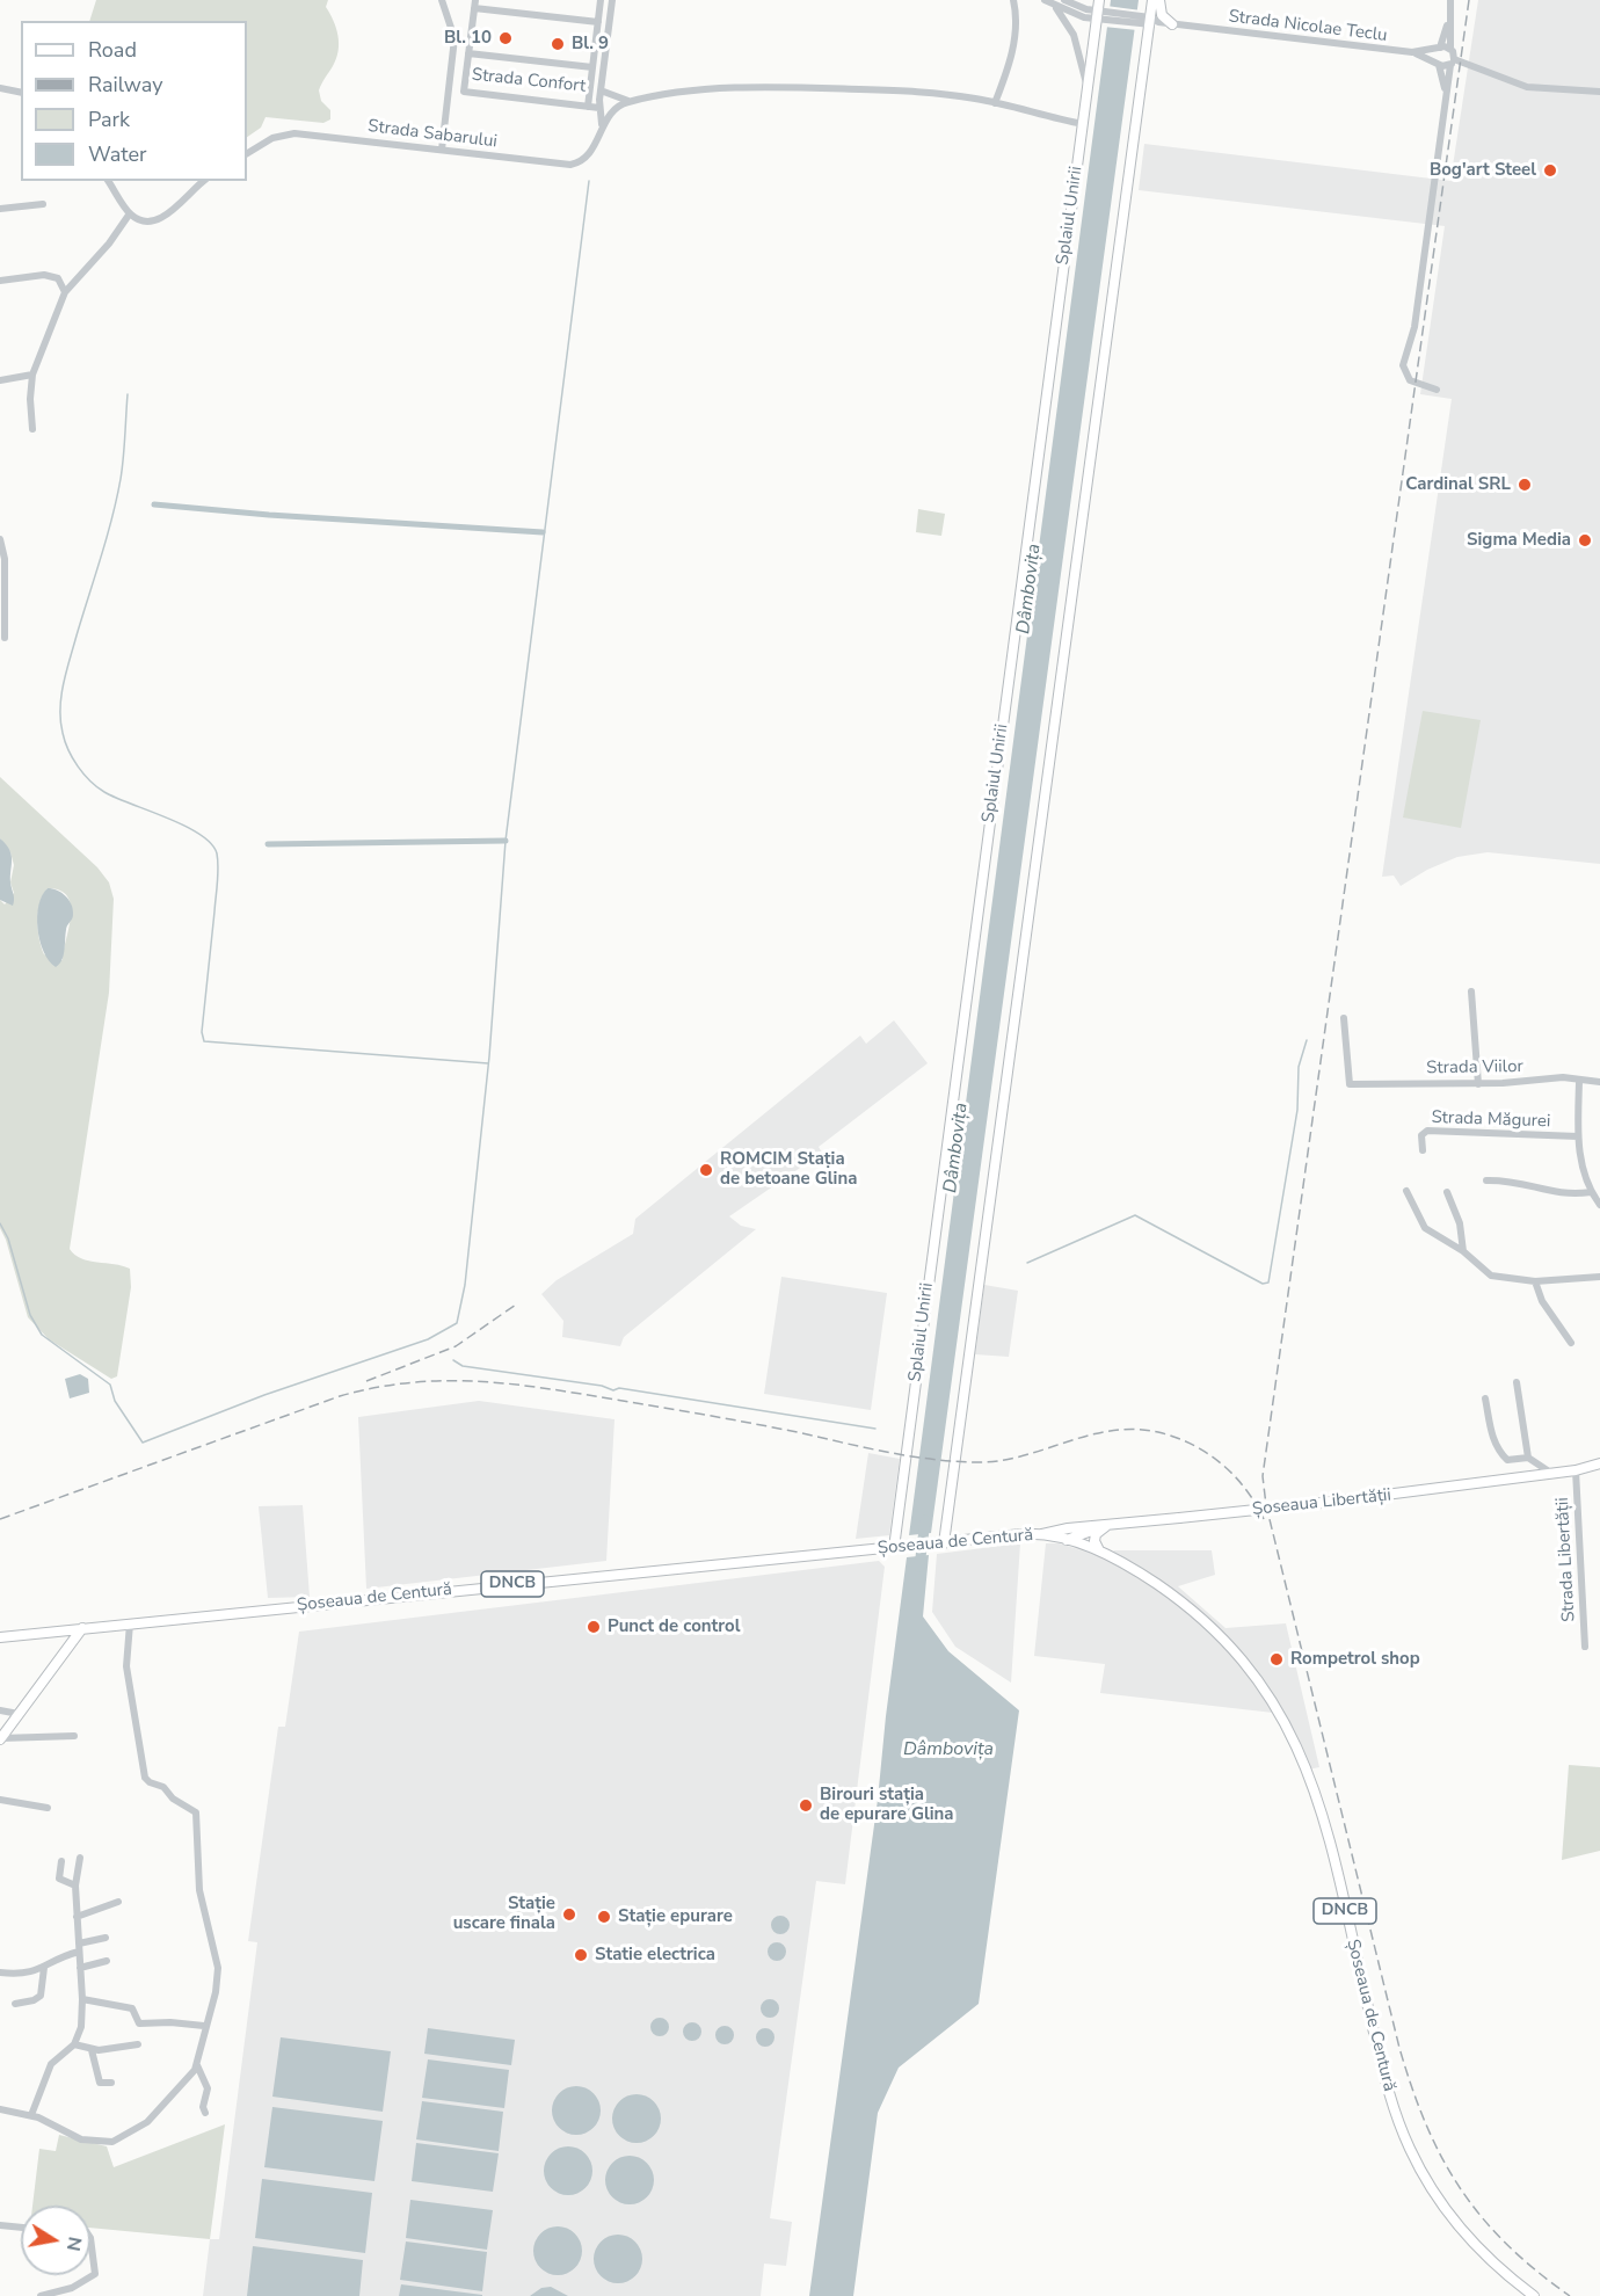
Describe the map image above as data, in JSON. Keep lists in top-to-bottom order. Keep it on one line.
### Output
{"streets":{"main road":["Splaiul Unirii","Șoseaua Libertății","Șoseaua de Centură","DNCB"],"street":["Strada Nicolae Teclu","Strada Confort","Strada Sabarului","Strada Viilor","Strada Măgurei","Strada Libertății"]},"crossings":[["Strada Nicolae Teclu","Splaiul Unirii"],["Splaiul Unirii","Șoseaua de Centură"],["Șoseaua Libertății","Șoseaua de Centură"],["Șoseaua Libertății","Strada Libertății"]],"water":["Dâmbovița"],"places":["Bl. 10","Bl. 9","Bog'art Steel","Cardinal SRL","Sigma Media","ROMCIM Stația de betoane Glina","Punct de control","Rompetrol shop","Birouri stația de epurare Glina","Stație uscare finala","Stație epurare","Statie electrica"],"legend":["Road","Railway","Park","Water"],"north":"right"}
